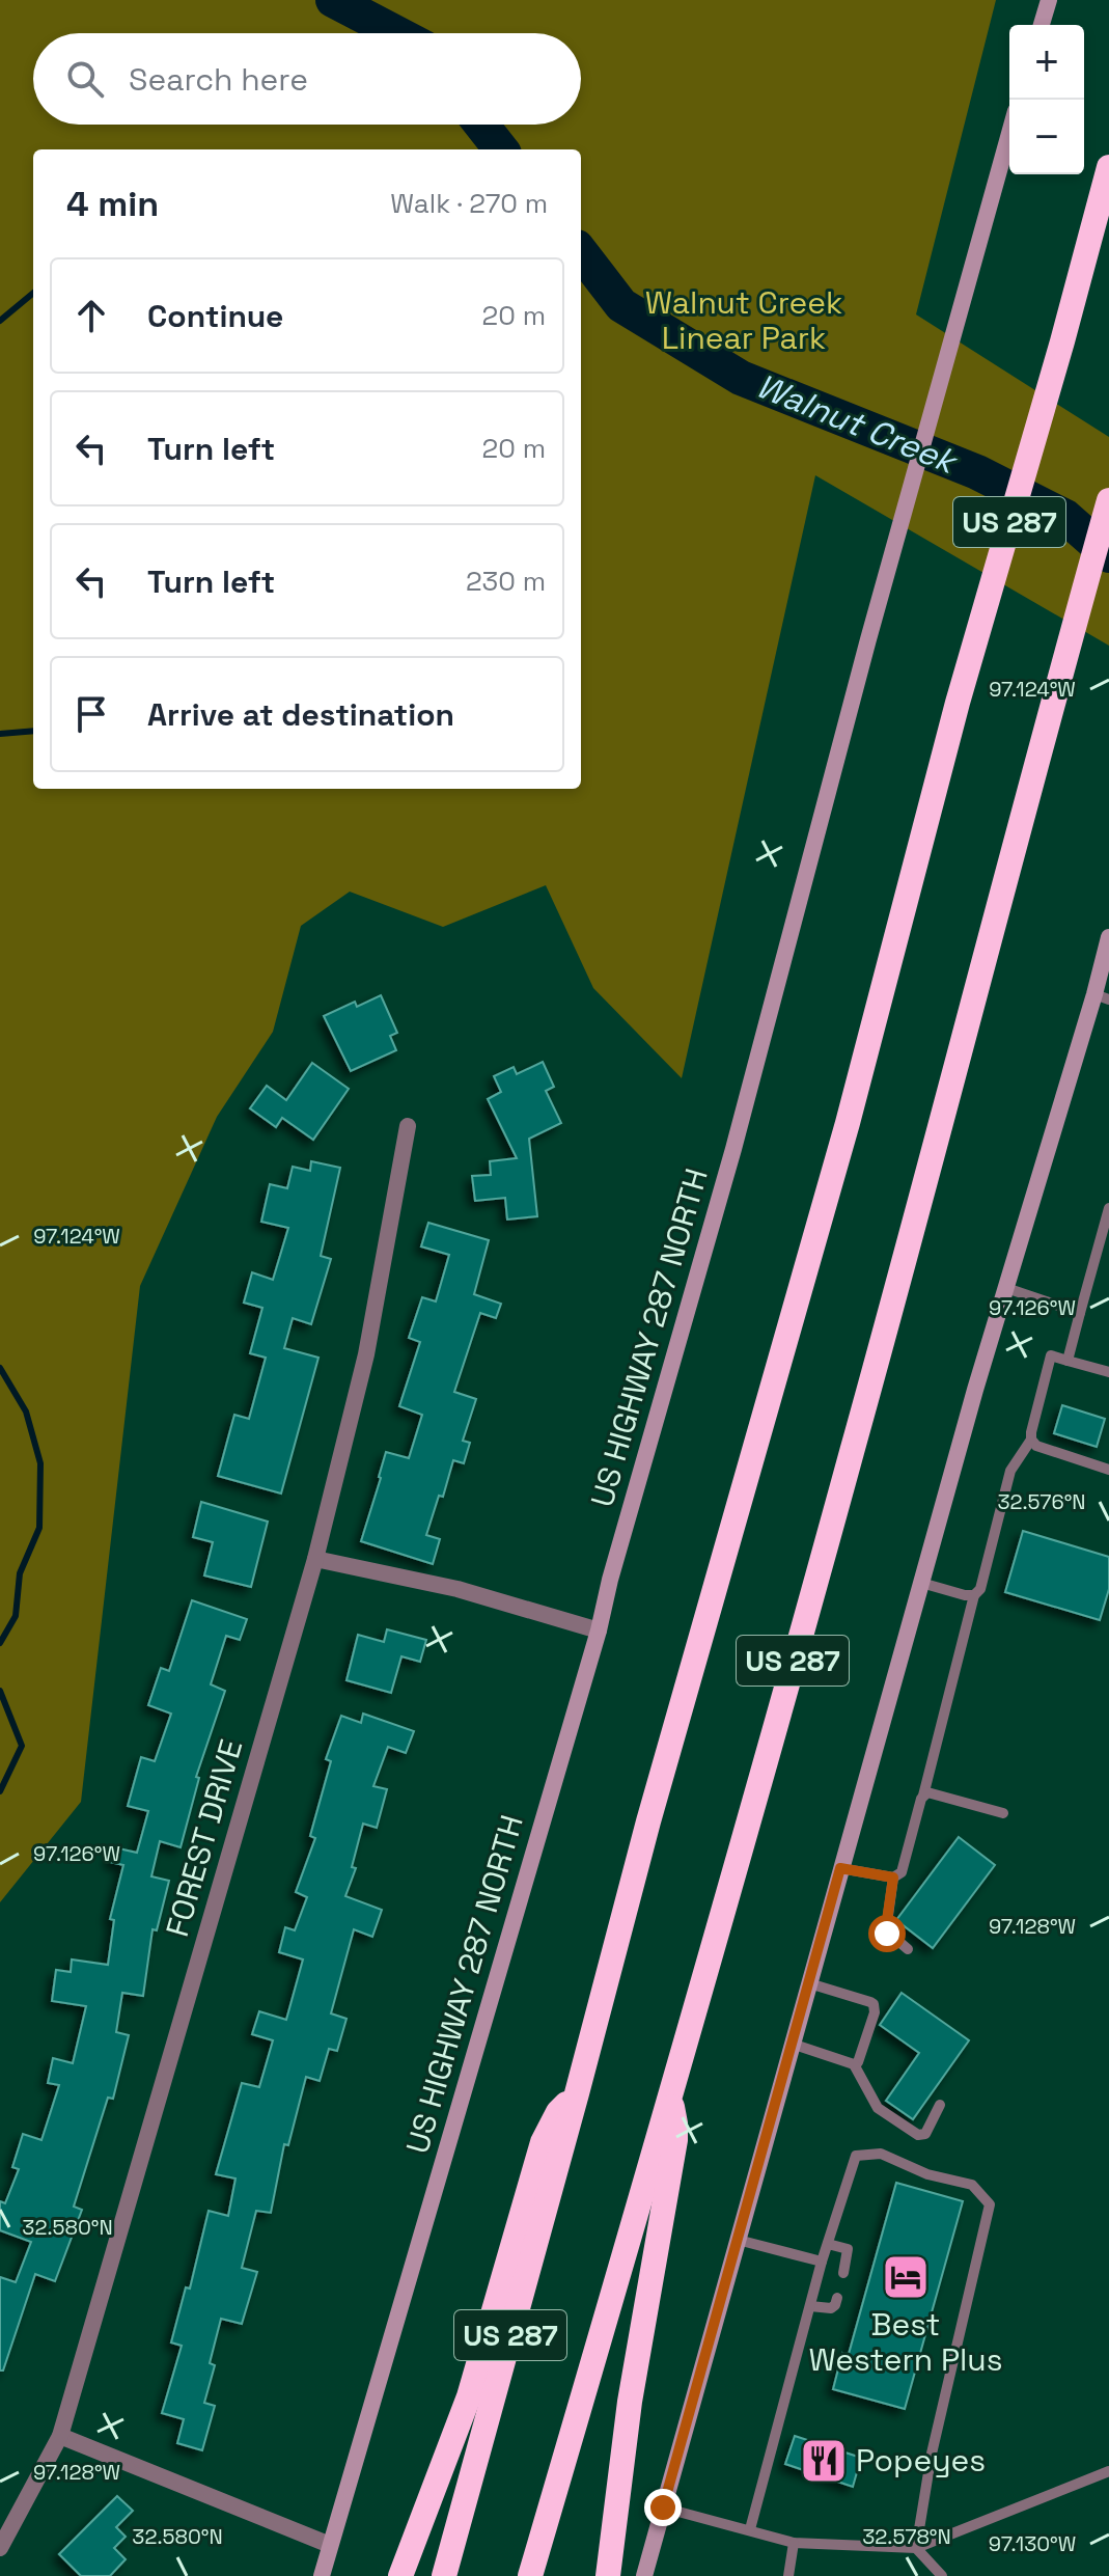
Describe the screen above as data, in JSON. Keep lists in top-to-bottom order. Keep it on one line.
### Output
{"streets":{"highway":["US 287"],"main road":["US HIGHWAY 287 NORTH"],"street":["FOREST DRIVE"]},"water":["Walnut Creek"],"parks":["Walnut Creek Linear Park"],"places":{"hotel":["Best Western Plus"],"restaurant":["Popeyes"]},"page":{"map_buttons":["+","−"],"search":"Search here","heading":["4 min","Walk · 270 m"],"list":[["Continue","20 m"],["Turn left","20 m"],["Turn left","230 m"],"Arrive at destination"]},"coordinates":["97.124°W","97.126°W","32.576°N","97.128°W","32.580°N","32.578°N","97.130°W"]}
